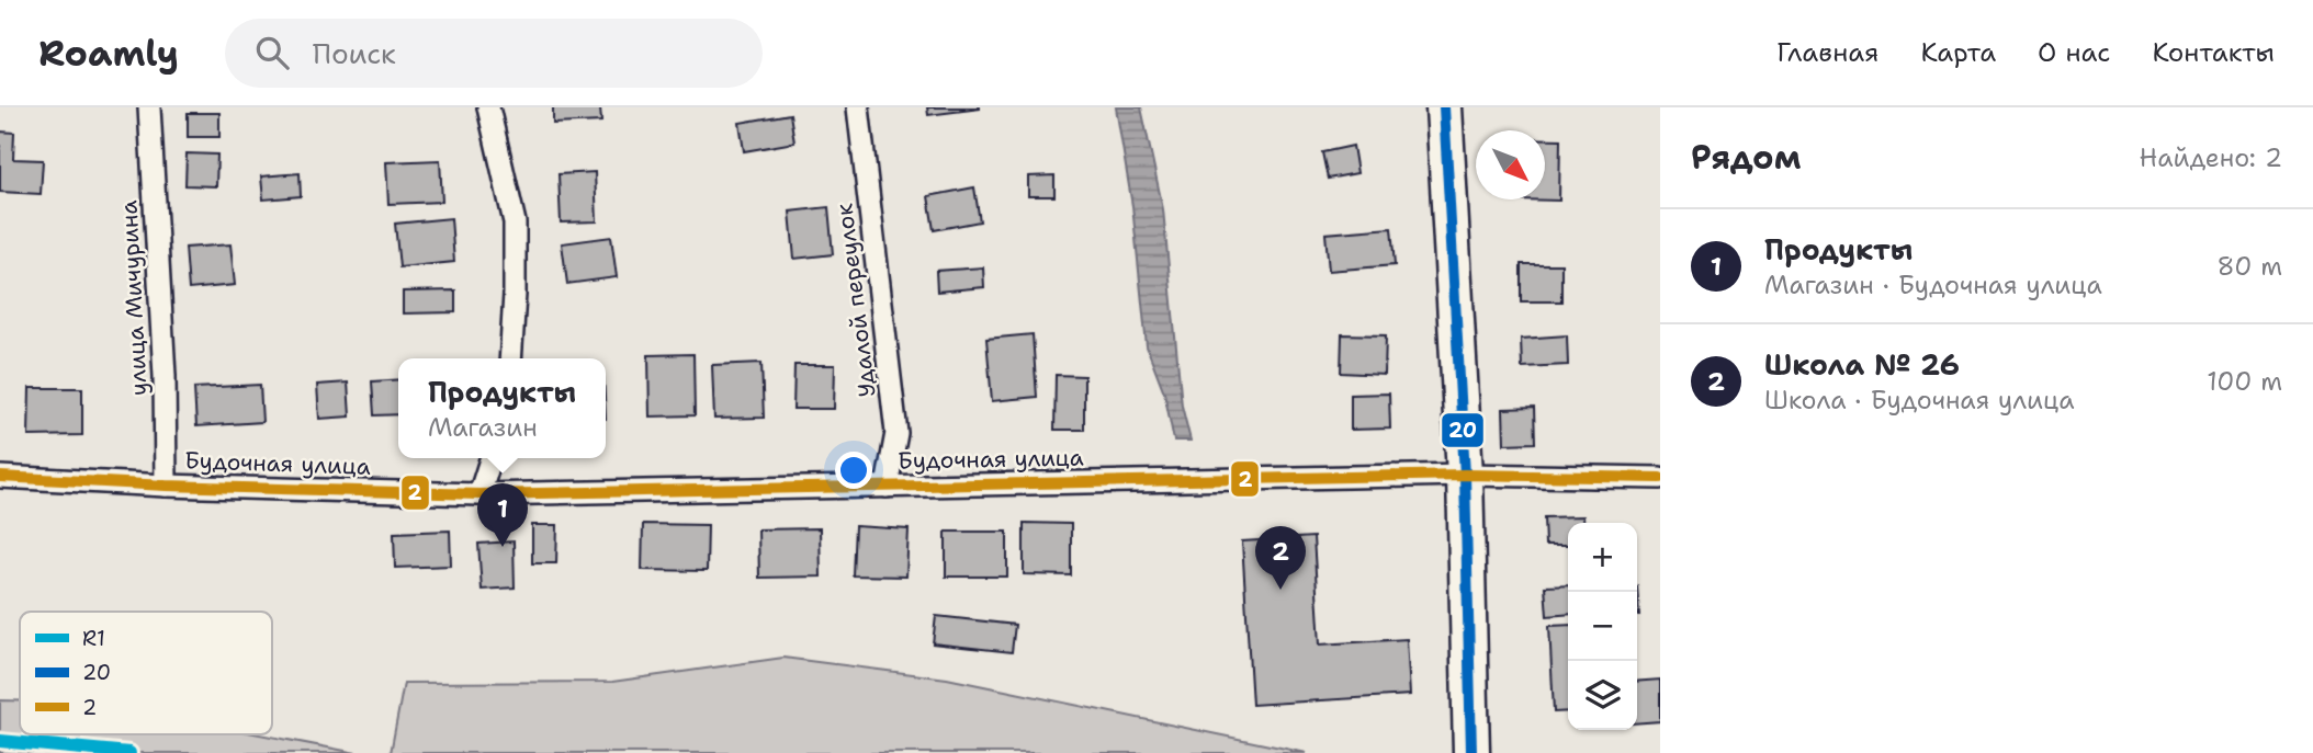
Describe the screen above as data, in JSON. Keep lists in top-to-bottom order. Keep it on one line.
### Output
{"streets":{"street":["улица Мичурина","Удалой переулок","Будочная улица"]},"crossings":[["улица Мичурина","Будочная улица"],["Удалой переулок","Будочная улица"]],"lines":["transit line 20","transit line 2","transit line R1"],"legend":["R1","20","2"],"north":"bottom right","page":{"header":"Roamly","search":"Поиск","nav":["Главная","Карта","О нас","Контакты"],"heading":["Рядом","Найдено: 2"],"list":[{"mark":"1","name":"Продукты","note":"Магазин · Будочная улица","value":"80 m"},{"mark":"2","name":"Школа № 26","note":"Школа · Будочная улица","value":"100 m"}],"popup":["Продукты","Магазин"],"pins":["1","2"],"map_buttons":["+","−"]}}
